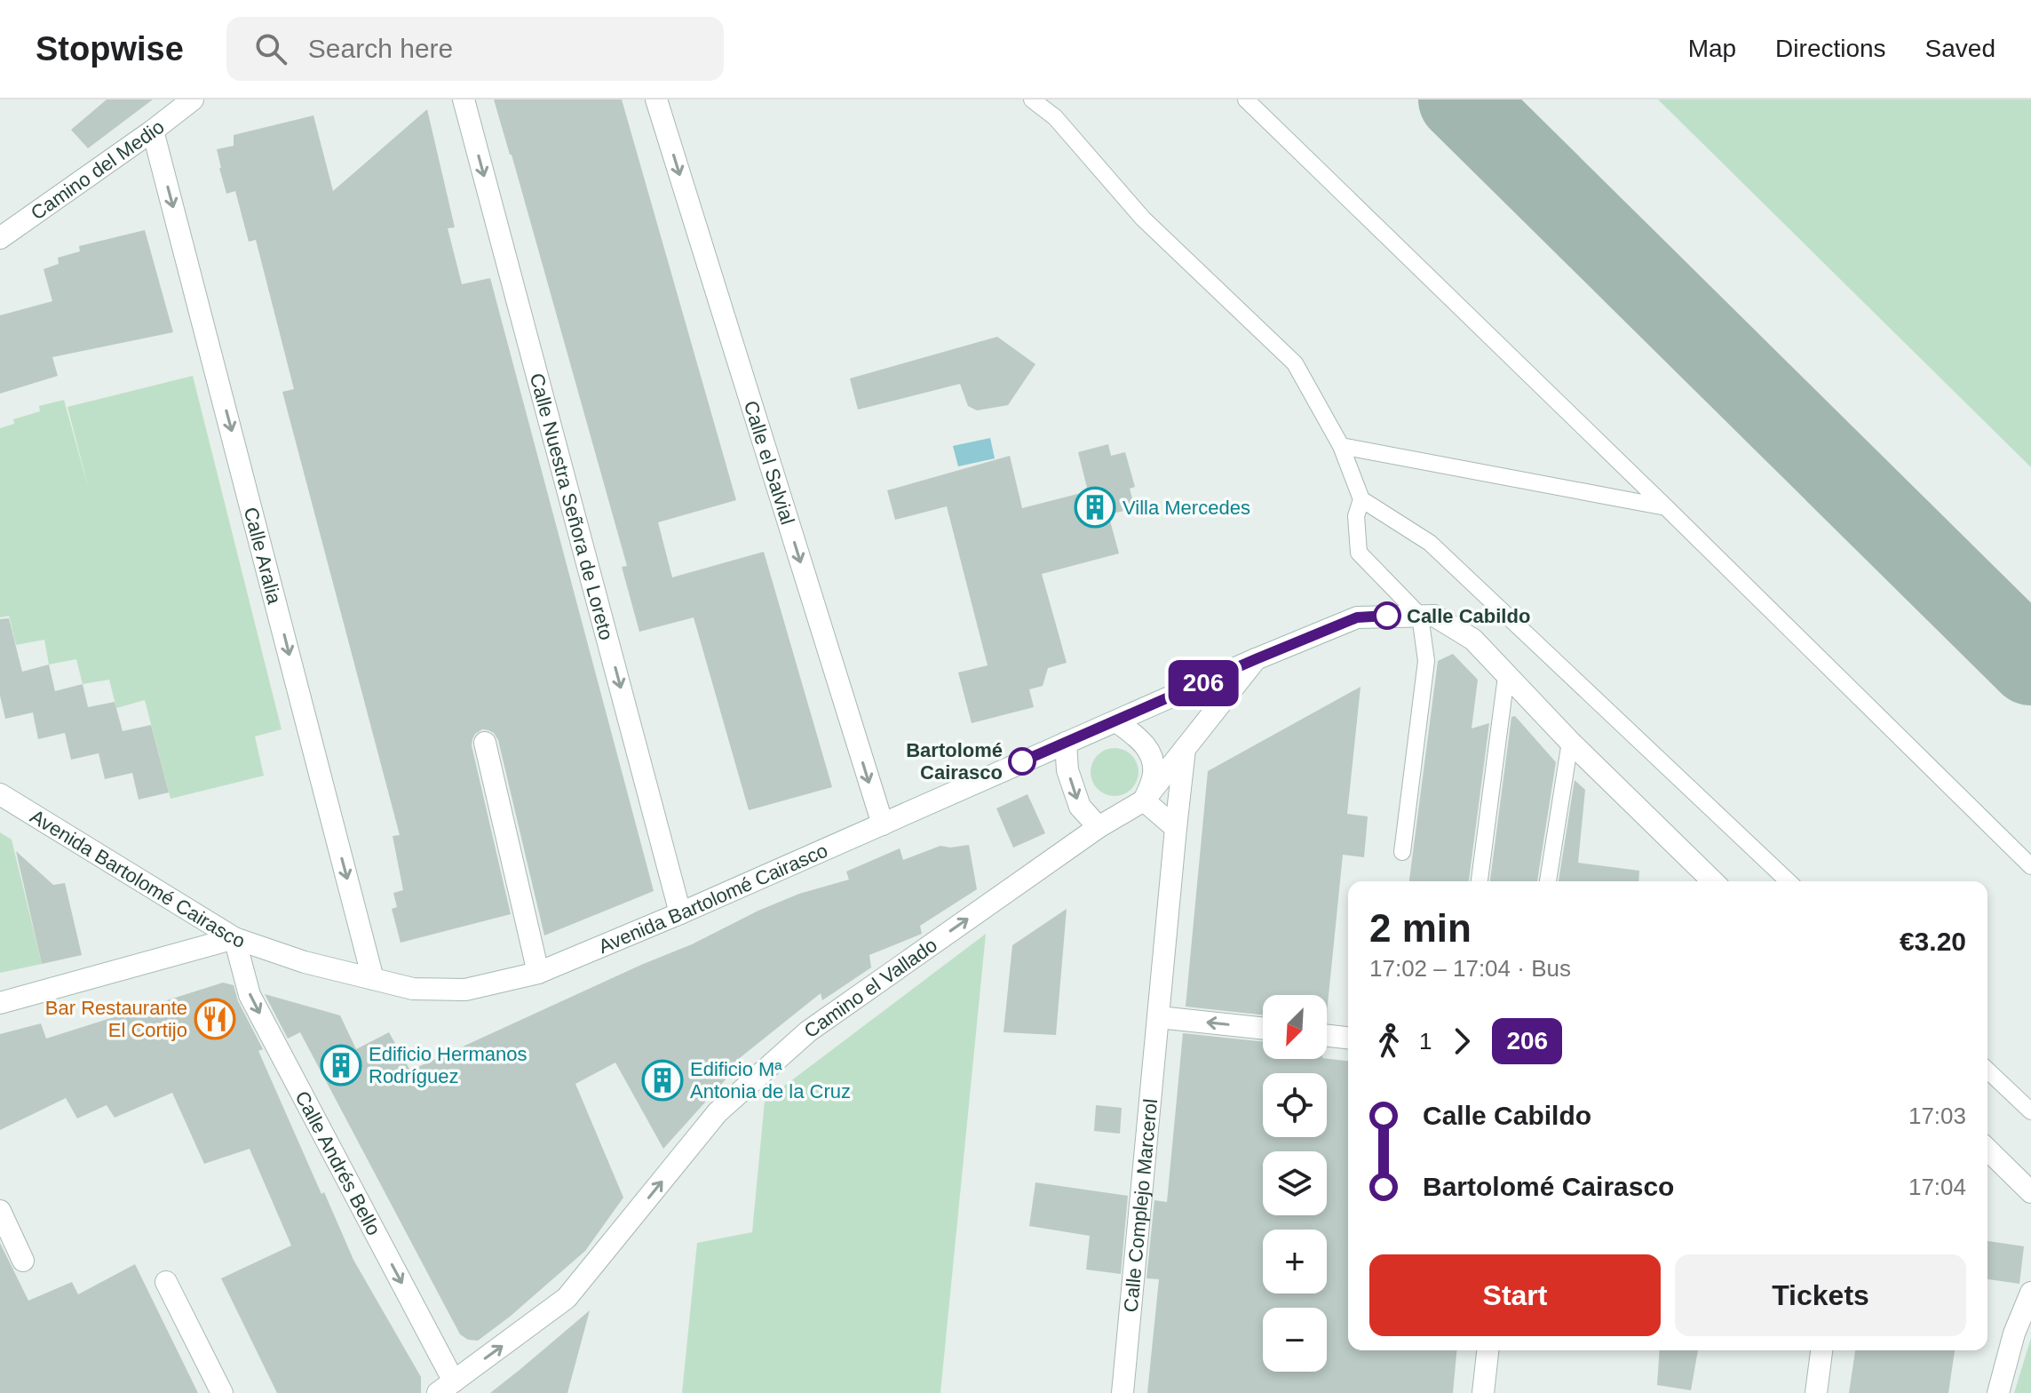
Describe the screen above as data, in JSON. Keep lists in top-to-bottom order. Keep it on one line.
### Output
{"streets":{"street":["Camino del Medio","Calle el Salvial","Calle Nuestra Señora de Loreto","Calle Aralia","Avenida Bartolomé Cairasco","Camino el Vallado","Calle Andrés Bello","Calle Complejo Marcerol"]},"crossings":[["Camino del Medio","Calle Aralia"],["Calle el Salvial","Avenida Bartolomé Cairasco"],["Calle Nuestra Señora de Loreto","Avenida Bartolomé Cairasco"],["Calle Aralia","Avenida Bartolomé Cairasco"],["Avenida Bartolomé Cairasco","Camino el Vallado"],["Avenida Bartolomé Cairasco","Calle Andrés Bello"],["Camino el Vallado","Calle Andrés Bello"],["Camino el Vallado","Calle Complejo Marcerol"]],"one_way":["Calle el Salvial","Calle Nuestra Señora de Loreto","Calle Aralia","Camino el Vallado","Calle Andrés Bello"],"places":{"building":["Villa Mercedes","Edificio Hermanos Rodríguez","Edificio Mª Antonia de la Cruz"],"other":["Calle Cabildo","Bartolomé Cairasco"],"restaurant":["Bar Restaurante El Cortijo"]},"lines":["bus line 206"],"north":"bottom left","page":{"header":"Stopwise","search":"Search here","nav":["Map","Directions","Saved"],"on_map":"206","heading":["2 min","17:02 – 17:04 · Bus","€3.20"],"map_buttons":["+","−"],"legs":["1","206"],"list":[{"name":"Calle Cabildo","value":"17:03"},{"name":"Bartolomé Cairasco","value":"17:04"}],"buttons":["Start","Tickets"]}}
